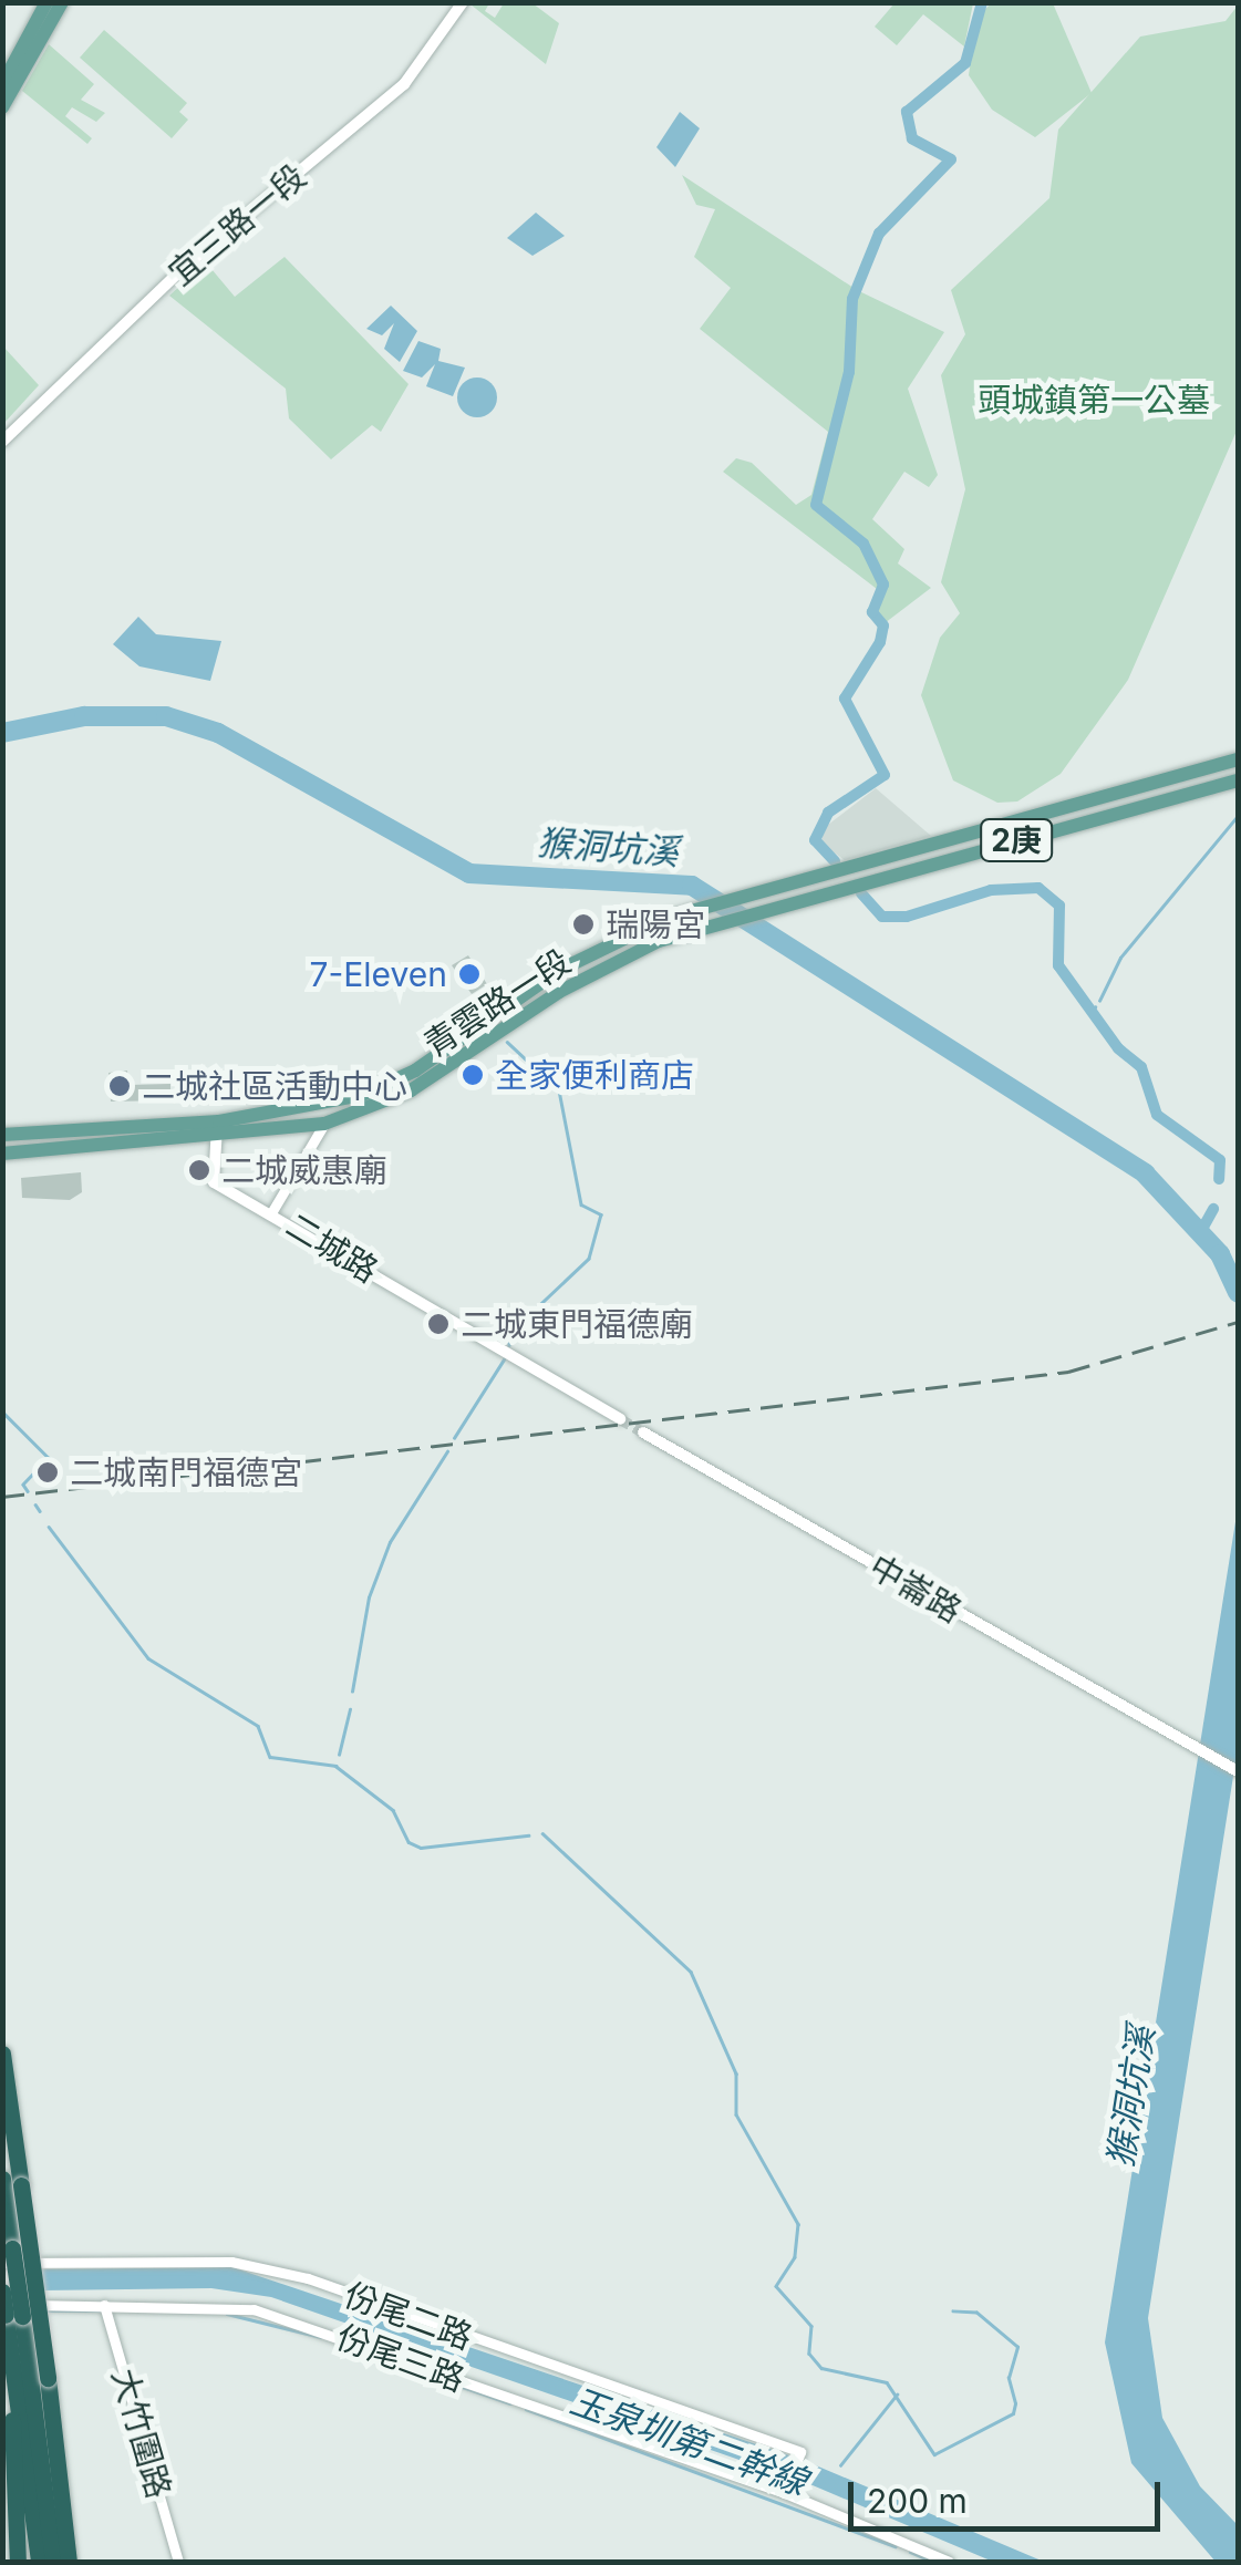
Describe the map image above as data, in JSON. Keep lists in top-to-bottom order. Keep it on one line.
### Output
{"streets":{"main road":["2庚","青雲路一段"],"street":["宜三路一段","二城路","中崙路","份尾二路","份尾三路","大竹圍路"]},"crossings":[["青雲路一段","二城路"],["份尾二路","份尾三路"],["份尾三路","大竹圍路"]],"water":["猴洞坑溪","玉泉圳第二幹線"],"parks":["頭城鎮第一公墓"],"places":["瑞陽宮","7-Eleven","全家便利商店","二城社區活動中心","二城威惠廟","二城東門福德廟","二城南門福德宮"],"scale_bar":"200 m"}
